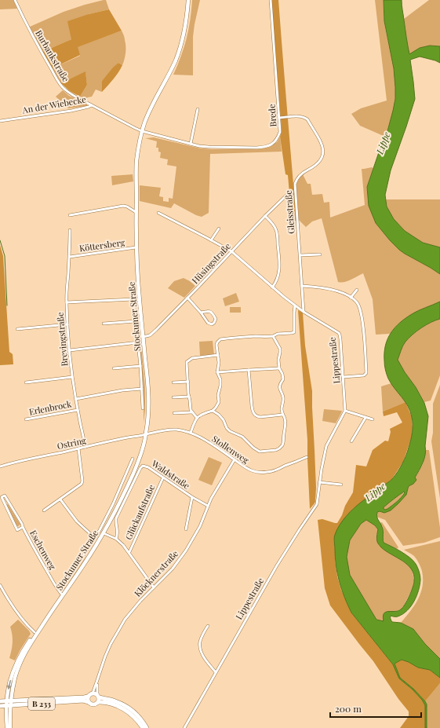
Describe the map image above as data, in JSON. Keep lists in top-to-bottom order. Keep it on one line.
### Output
{"streets":{"main road":["Stockumer Straße","B 233"],"street":["Burbankstraße","An der Wiebecke","Brede","Gleisstraße","Köttersberg","Hüsingstraße","Brevingstraße","Lippestraße","Erlenbrock","Ostring","Stollenweg","Waldstraße","Glückaufstraße","Eschenweg","Klöcknerstraße"]},"crossings":[["Burbankstraße","An der Wiebecke"],["An der Wiebecke","Brede"],["An der Wiebecke","Stockumer Straße"],["Brede","Gleisstraße"],["Brede","Stockumer Straße"],["Gleisstraße","Lippestraße"],["Köttersberg","Stockumer Straße"],["Köttersberg","Brevingstraße"],["Hüsingstraße","Stockumer Straße"],["Hüsingstraße","Lippestraße"],["Stockumer Straße","Ostring"],["Stockumer Straße","Stollenweg"],["Stockumer Straße","Eschenweg"],["Stockumer Straße","B 233"],["Brevingstraße","Erlenbrock"],["Brevingstraße","Ostring"],["Ostring","Stollenweg"],["Stollenweg","Klöcknerstraße"],["Waldstraße","Glückaufstraße"],["Waldstraße","Klöcknerstraße"],["Klöcknerstraße","B 233"]],"water":["Lippe"],"scale_bar":"200 m"}
